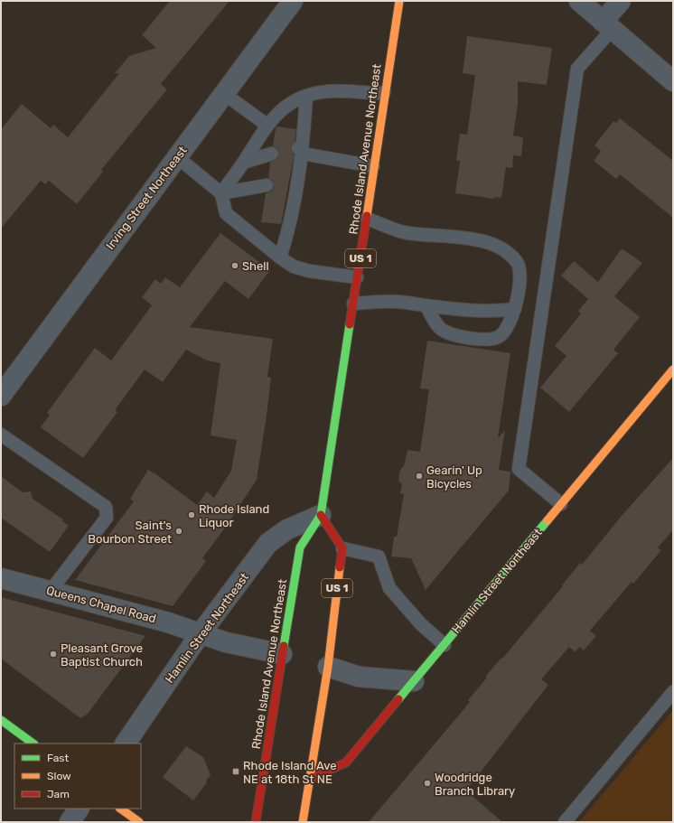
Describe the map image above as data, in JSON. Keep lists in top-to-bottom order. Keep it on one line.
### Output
{"streets":{"main road":["Rhode Island Avenue Northeast","US 1","Hamlin Street Northeast"],"street":["Irving Street Northeast","Queens Chapel Road"]},"crossings":[["Rhode Island Avenue Northeast","Hamlin Street Northeast"],["Rhode Island Avenue Northeast","Queens Chapel Road"],["US 1","Hamlin Street Northeast"],["Hamlin Street Northeast","Queens Chapel Road"]],"places":{"other":["Shell","Gearin' Up Bicycles","Rhode Island Liquor","Saint's Bourbon Street","Pleasant Grove Baptist Church","Woodridge Branch Library"],"transit":["Rhode Island Ave NE at 18th St NE"]},"legend":["Fast","Slow","Jam"]}
